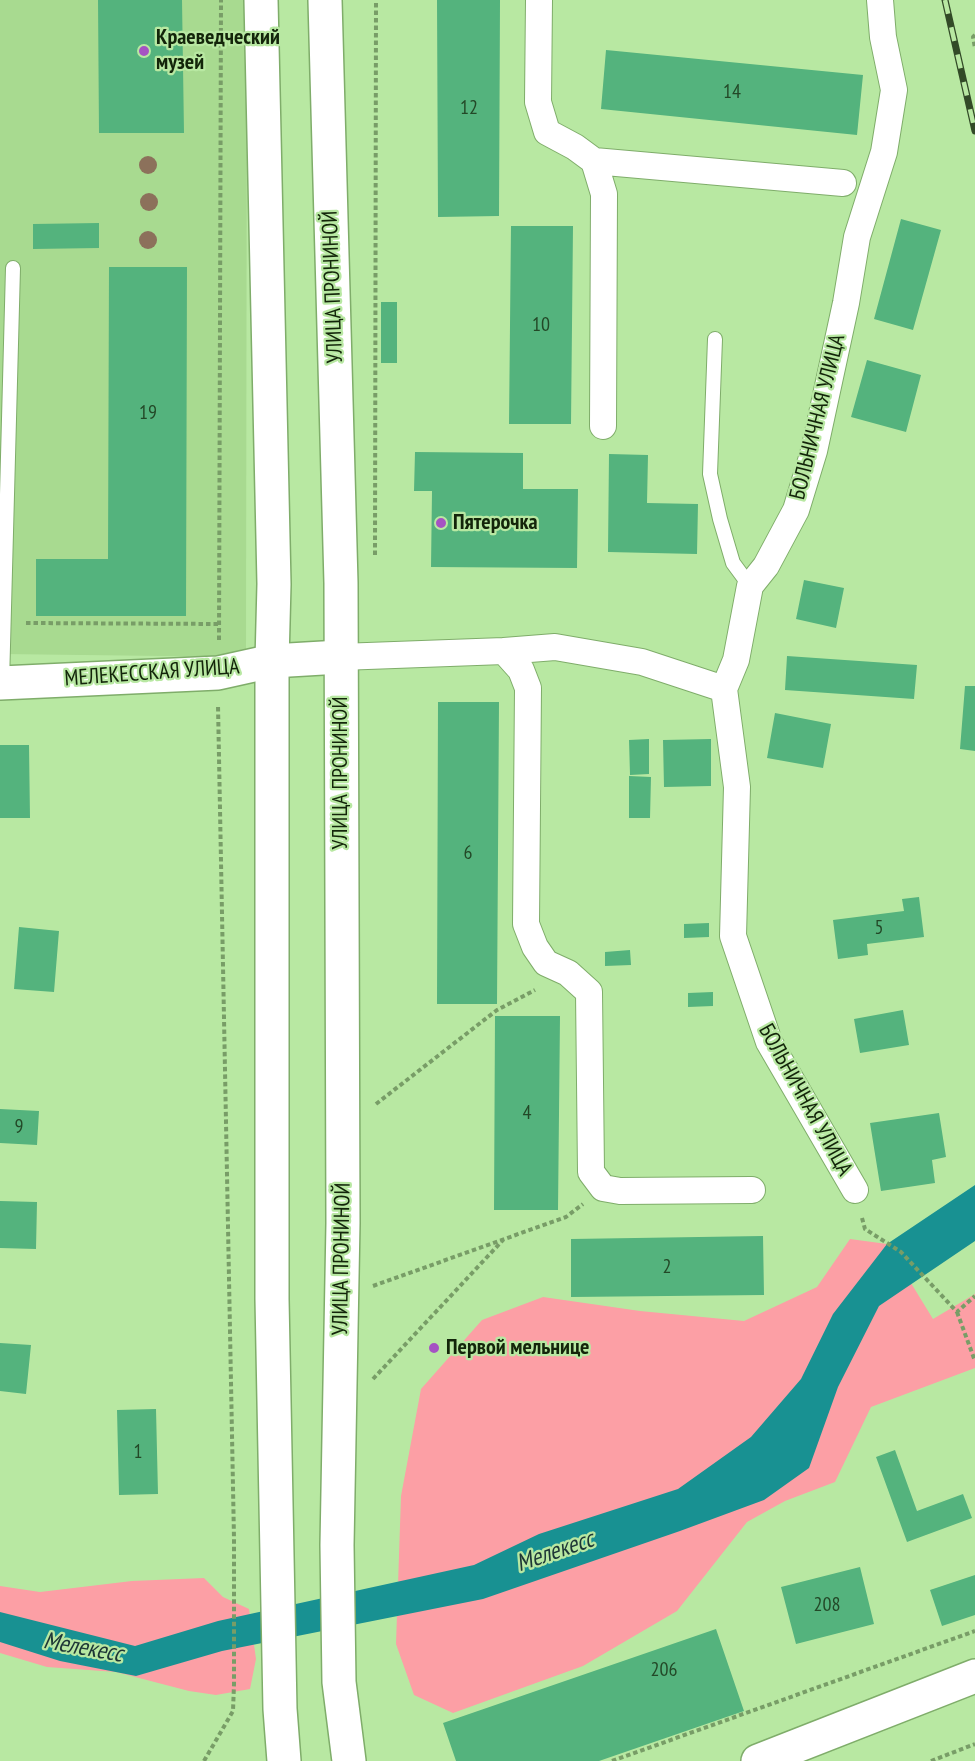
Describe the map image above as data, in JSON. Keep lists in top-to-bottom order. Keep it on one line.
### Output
{"streets":{"main road":["УЛИЦА ПРОНИНОЙ","МЕЛЕКЕССКАЯ УЛИЦА"],"street":["БОЛЬНИЧНАЯ УЛИЦА"]},"crossings":[["УЛИЦА ПРОНИНОЙ","МЕЛЕКЕССКАЯ УЛИЦА"]],"water":["Мелекесс"],"places":["Краеведческий музей","Пятерочка","Первой мельнице"],"house_numbers":["14","12","10","19","6","5","4","9","2","1","208","206"]}
